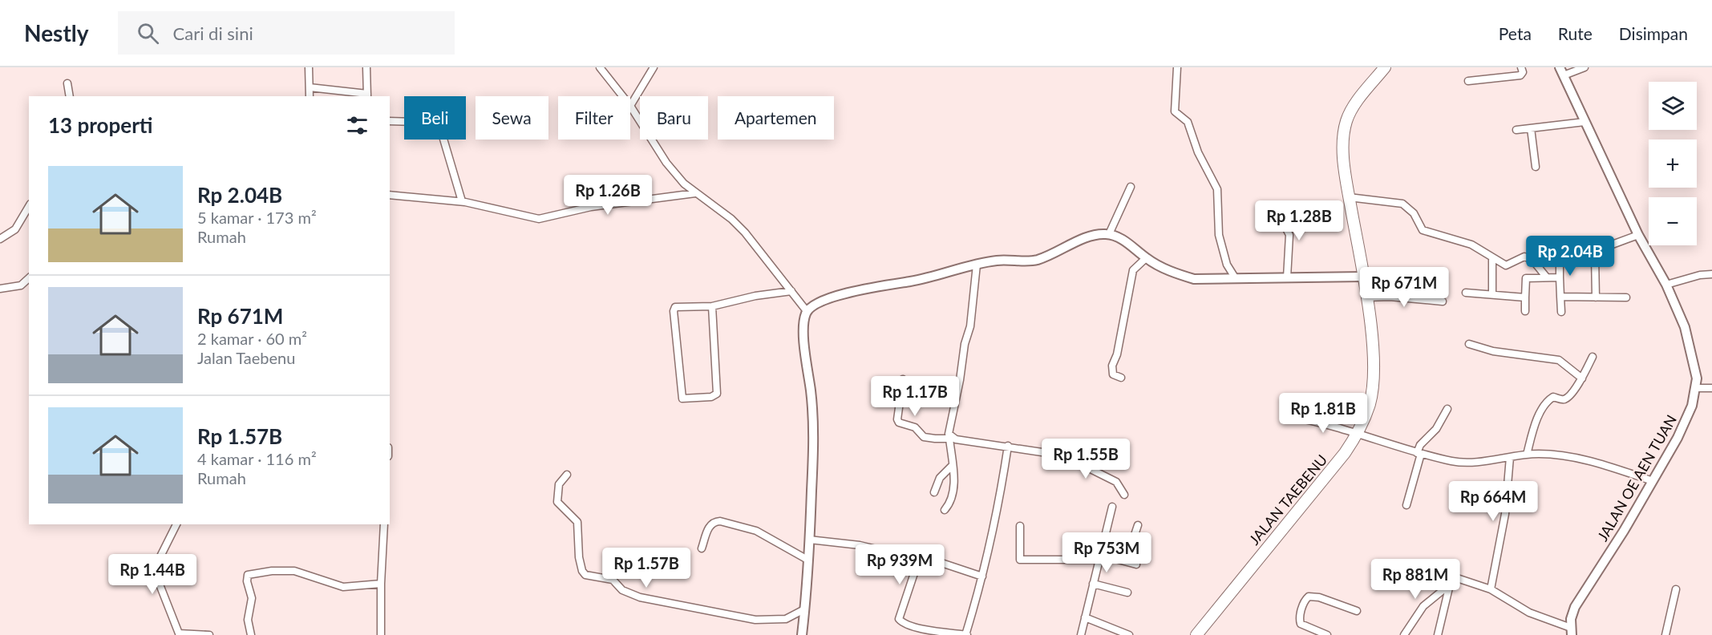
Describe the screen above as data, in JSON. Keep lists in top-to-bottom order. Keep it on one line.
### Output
{"streets":{"main road":["JALAN TAEBENU"],"street":["JALAN OE AEN TUAN"]},"page":{"header":"Nestly","search":"Cari di sini","nav":["Peta","Rute","Disimpan"],"map_buttons":["+","−"],"chip":["Beli","Sewa","Filter","Baru","Apartemen"],"heading":"13 properti","list":[{"name":"Rp 2.04B","note":"5 kamar · 173 m² · Rumah"},{"name":"Rp 671M","note":"2 kamar · 60 m² · Jalan Taebenu"},{"name":"Rp 1.57B","note":"4 kamar · 116 m² · Rumah"}],"price":["Rp 1.26B","Rp 1.28B","Rp 2.04B","Rp 671M","Rp 1.17B","Rp 1.81B","Rp 1.55B","Rp 664M","Rp 753M","Rp 939M","Rp 1.57B","Rp 1.44B","Rp 881M"]}}
